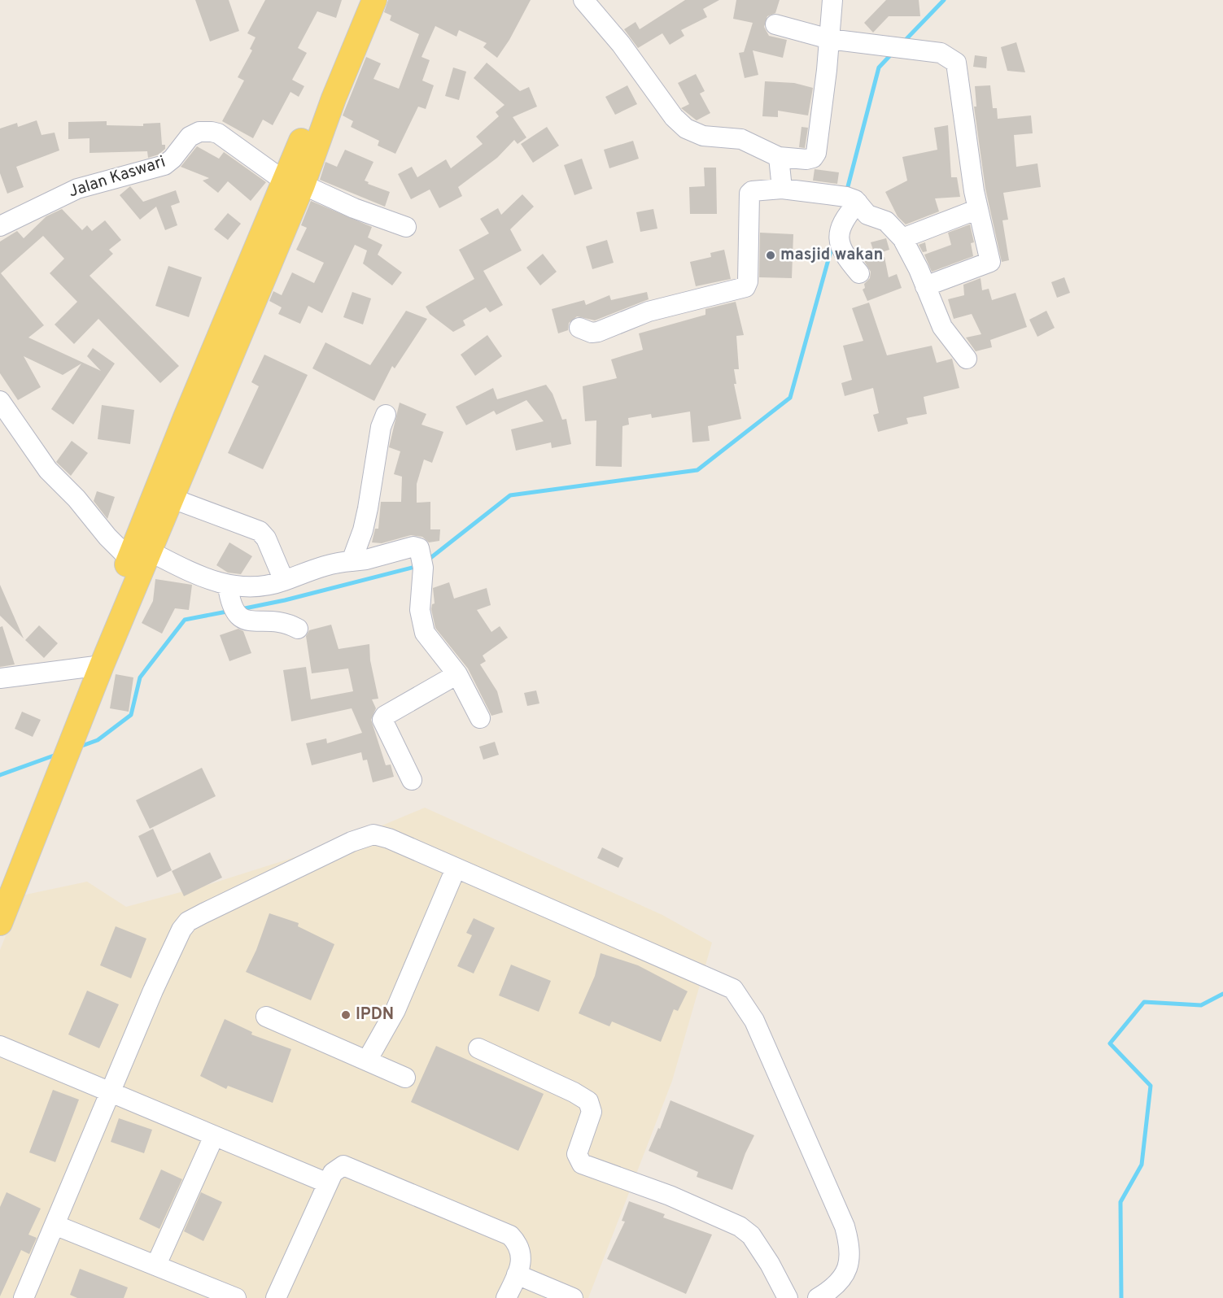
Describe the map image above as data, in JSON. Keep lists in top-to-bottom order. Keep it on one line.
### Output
{"streets":{"street":["Jalan Kaswari"]},"places":["masjid wakan","IPDN"]}
